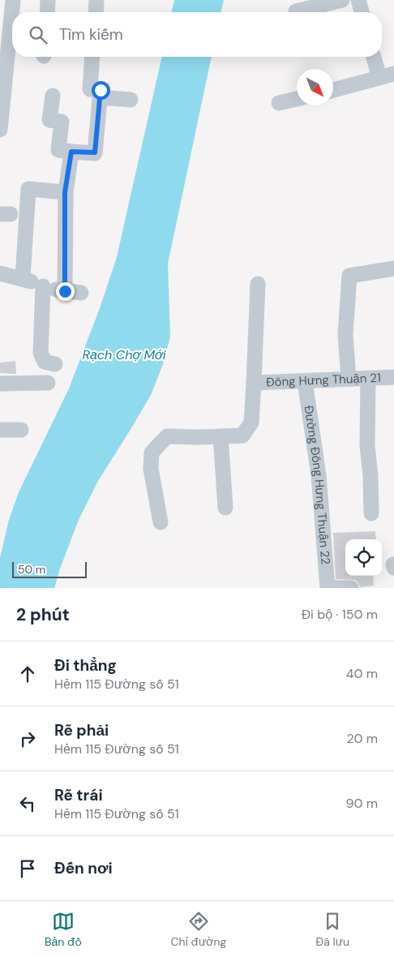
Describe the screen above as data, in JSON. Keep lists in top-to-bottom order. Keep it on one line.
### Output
{"streets":{"street":["Đông Hưng Thuận 21","Đường Đông Hưng Thuận 22"]},"crossings":[["Đông Hưng Thuận 21","Đường Đông Hưng Thuận 22"]],"water":["Rạch Chợ Mới"],"scale_bar":"50 m","north":"bottom right","page":{"search":"Tìm kiếm","scale":"50 m","heading":["2 phút","Đi bộ · 150 m"],"list":[["Đi thẳng","Hẻm 115 Đường số 51","40 m"],["Rẽ phải","Hẻm 115 Đường số 51","20 m"],["Rẽ trái","Hẻm 115 Đường số 51","90 m"],"Đến nơi"],"nav":["Bản đồ","Chỉ đường","Đã lưu"]}}
